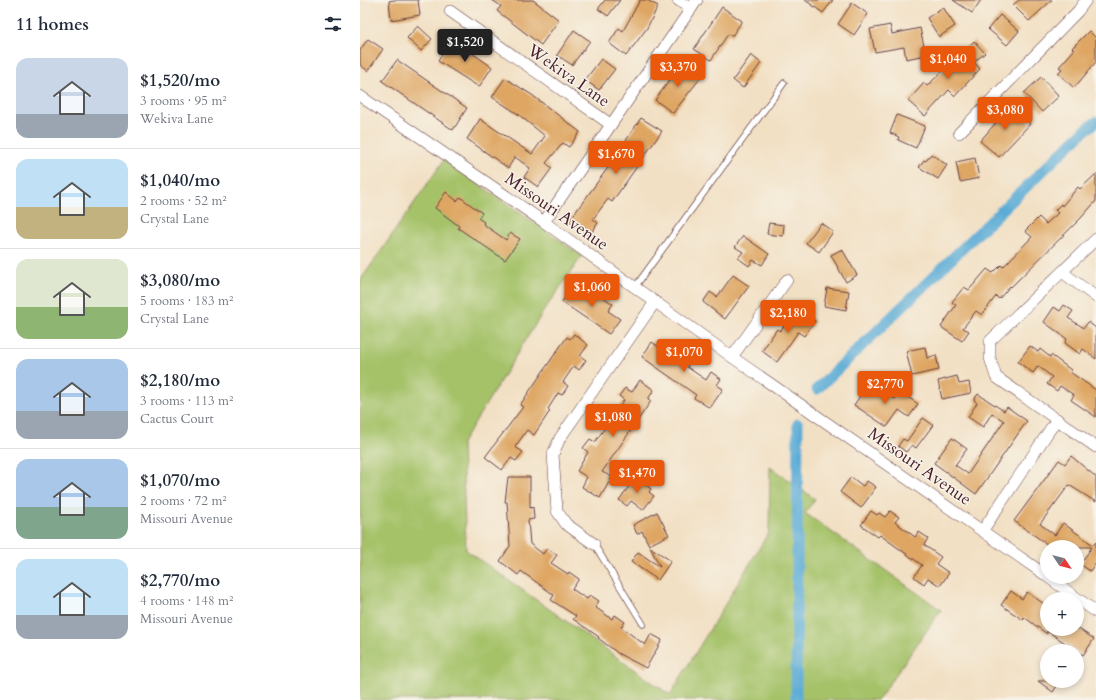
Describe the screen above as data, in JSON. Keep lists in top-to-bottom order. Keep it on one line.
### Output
{"streets":{"street":["Wekiva Lane","Missouri Avenue"]},"north":"bottom right","page":{"heading":"11 homes","price":["$1,520","$1,040","$3,370","$3,080","$1,670","$1,060","$2,180","$1,070","$2,770","$1,080","$1,470"],"list":[{"name":"$1,520/mo","note":"3 rooms · 95 m² · Wekiva Lane"},{"name":"$1,040/mo","note":"2 rooms · 52 m² · Crystal Lane"},{"name":"$3,080/mo","note":"5 rooms · 183 m² · Crystal Lane"},{"name":"$2,180/mo","note":"3 rooms · 113 m² · Cactus Court"},{"name":"$1,070/mo","note":"2 rooms · 72 m² · Missouri Avenue"},{"name":"$2,770/mo","note":"4 rooms · 148 m² · Missouri Avenue"}],"map_buttons":["+","−"]}}
